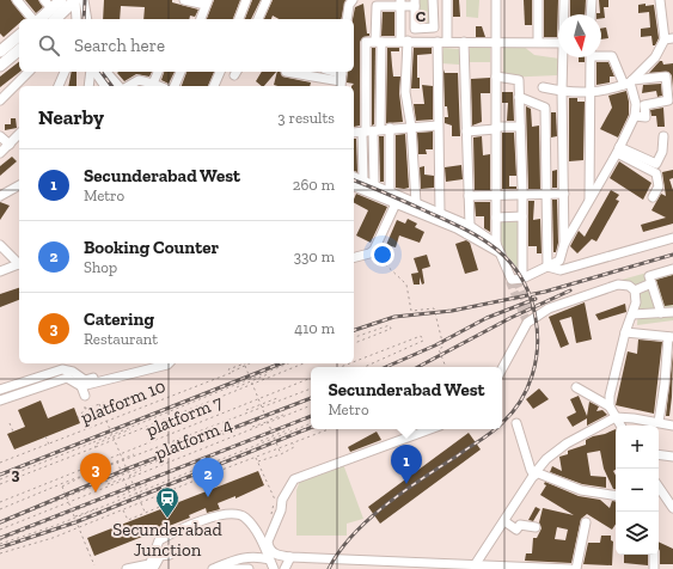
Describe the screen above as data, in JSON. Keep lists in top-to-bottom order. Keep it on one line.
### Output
{"streets":{"path":["platform 10","platform 7","platform 4"]},"places":{"station":["Secunderabad Junction"]},"north":"bottom","page":{"search":"Search here","heading":["Nearby","3 results"],"list":[{"mark":"1","name":"Secunderabad West","note":"Metro","value":"260 m"},{"mark":"2","name":"Booking Counter","note":"Shop","value":"330 m"},{"mark":"3","name":"Catering","note":"Restaurant","value":"410 m"}],"popup":["Secunderabad West","Metro"],"map_buttons":["+","−"],"pins":["1","3","2"]},"grid":{"columns":["C"],"rows":["3"]}}
